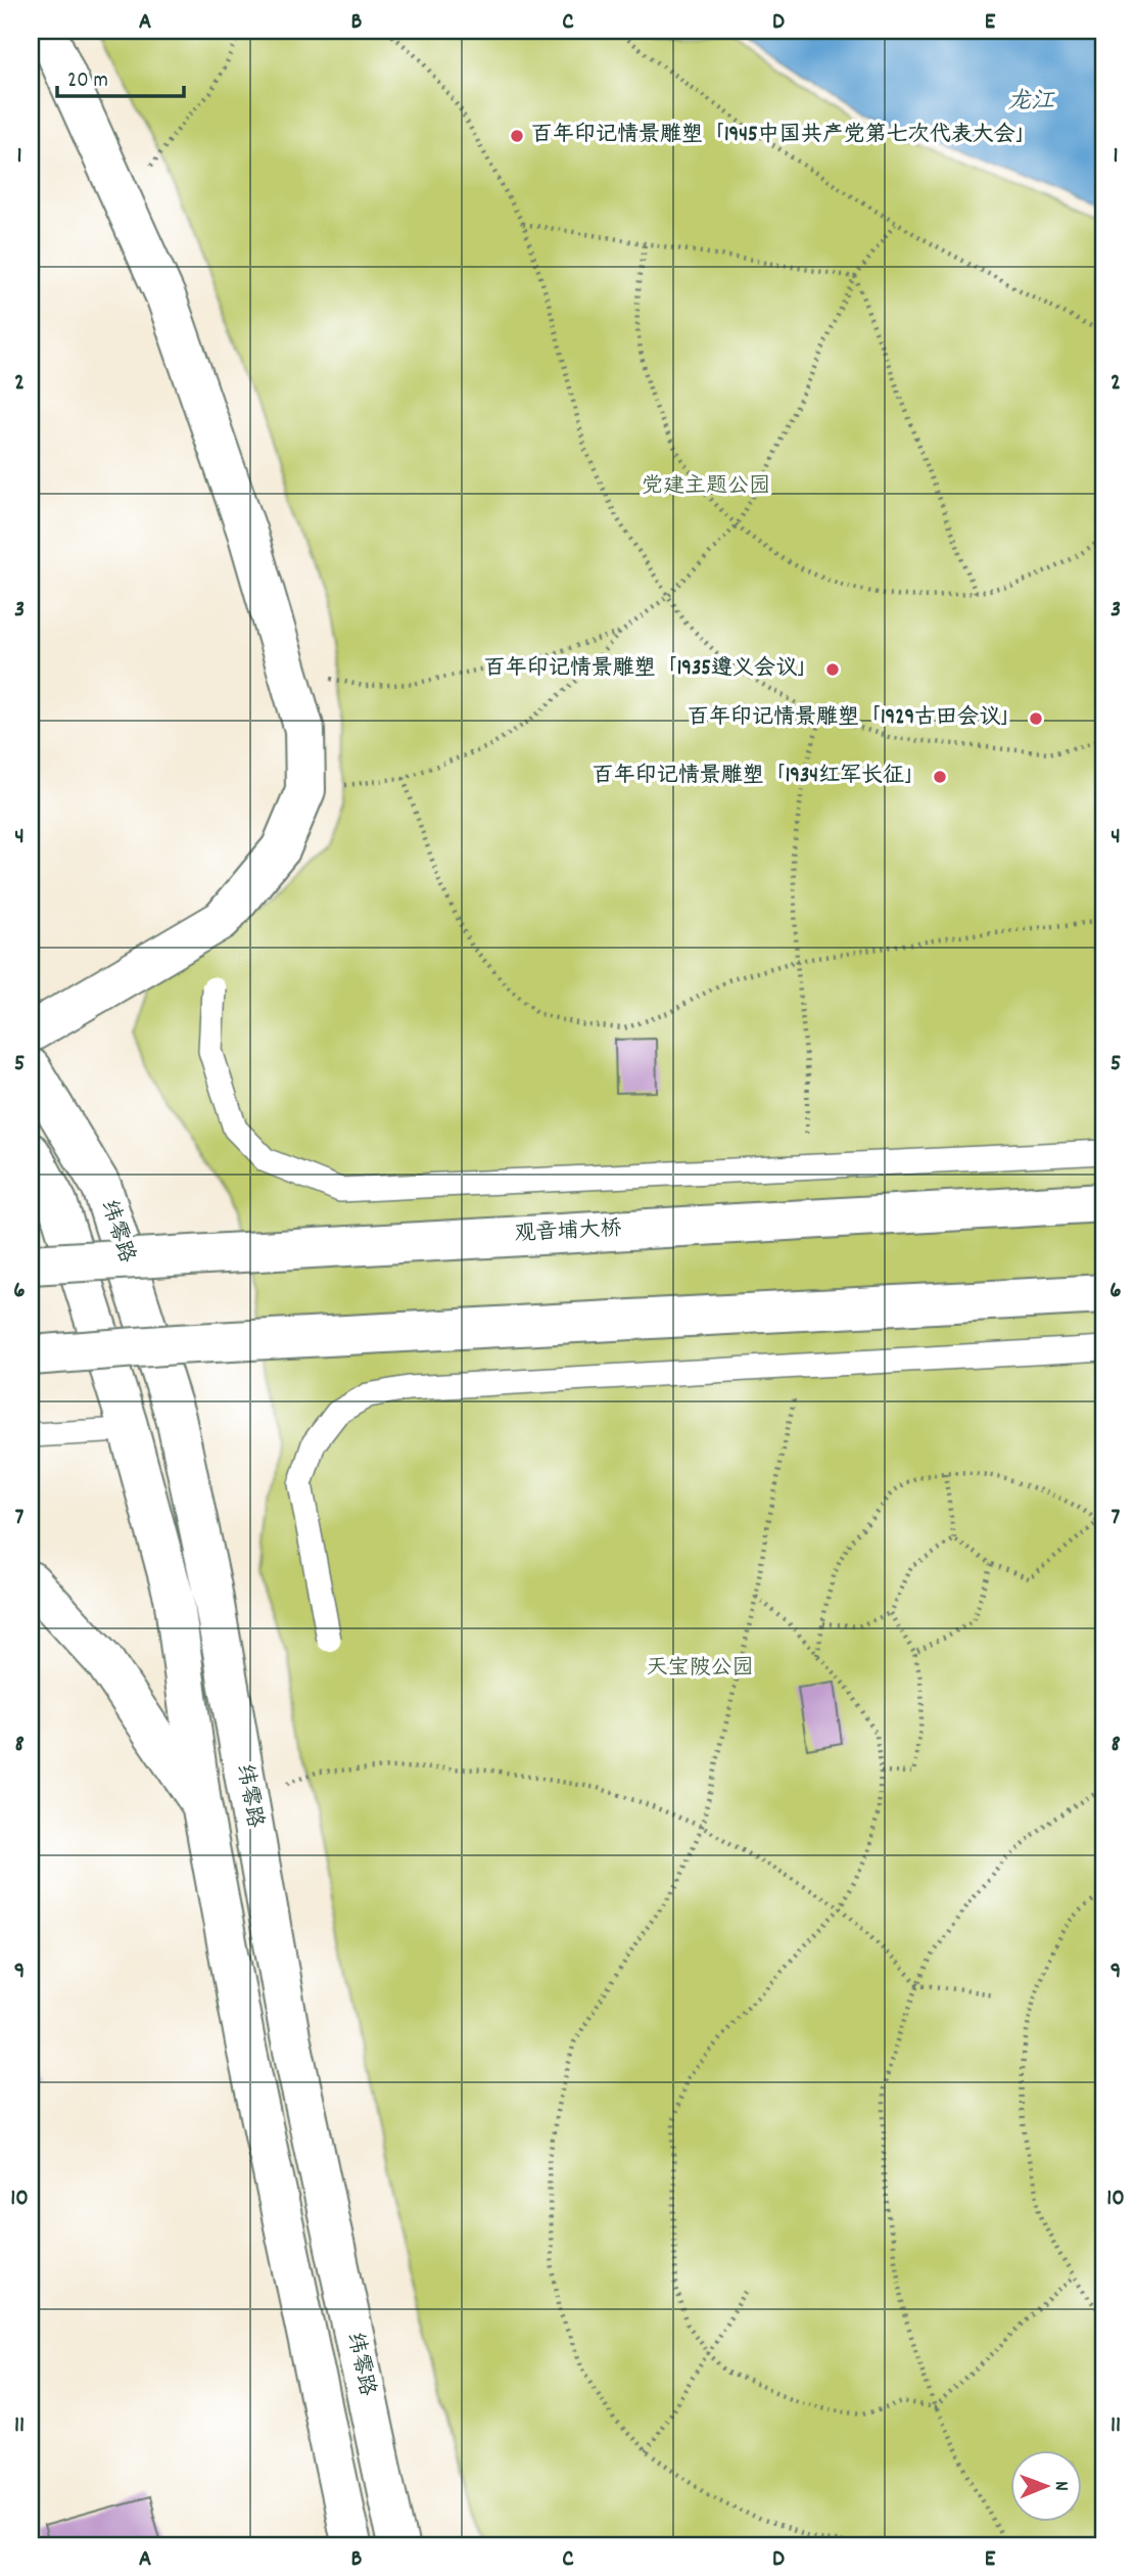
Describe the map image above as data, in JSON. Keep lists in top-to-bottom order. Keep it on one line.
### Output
{"streets":{"street":["纬零路","观音埔大桥"]},"water":["龙江"],"parks":["党建主题公园","天宝陂公园"],"places":["百年印记情景雕塑「1945中国共产党第七次代表大会」","百年印记情景雕塑「1935遵义会议」","百年印记情景雕塑「1929古田会议」","百年印记情景雕塑「1934红军长征」"],"scale_bar":"20 m","north":"right","grid":{"columns":["A","B","C","D","E"],"rows":["1","2","3","4","5","6","7","8","9","10","11"]}}
